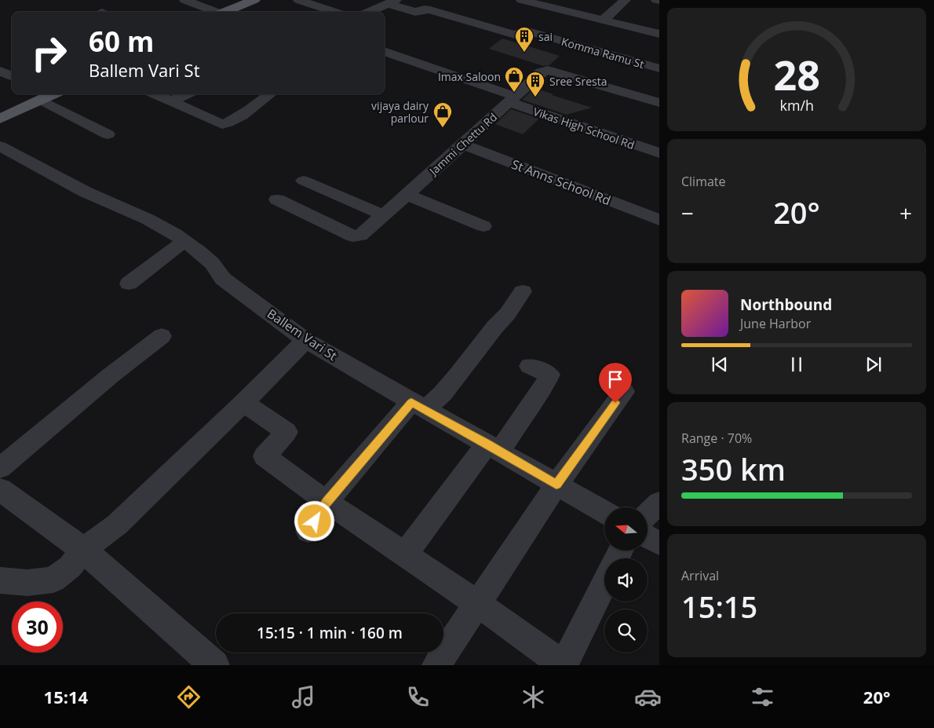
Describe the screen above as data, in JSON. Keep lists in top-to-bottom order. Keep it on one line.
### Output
{"streets":{"street":["Komma Ramu St","Vikas High School Rd","Jammi Chettu Rd","St Anns School Rd","Ballem Vari St"]},"crossings":[["Vikas High School Rd","Jammi Chettu Rd"],["Jammi Chettu Rd","St Anns School Rd"]],"places":{"building":["sai","Sree Sresta"],"shop":["Imax Saloon","vijaya dairy parlour"]},"north":"left","page":{"turn":["60 m","Ballem Vari St"],"tile":["Climate",["Range · 70%","350 km"],["Arrival","15:15"]],"heat":["−","20°","+"],"song":["Northbound","June Harbor"],"limit":"30","trip":"15:15 · 1 min · 160 m","tabs":["15:14","20°"],"gauge":["28","km/h"]}}
